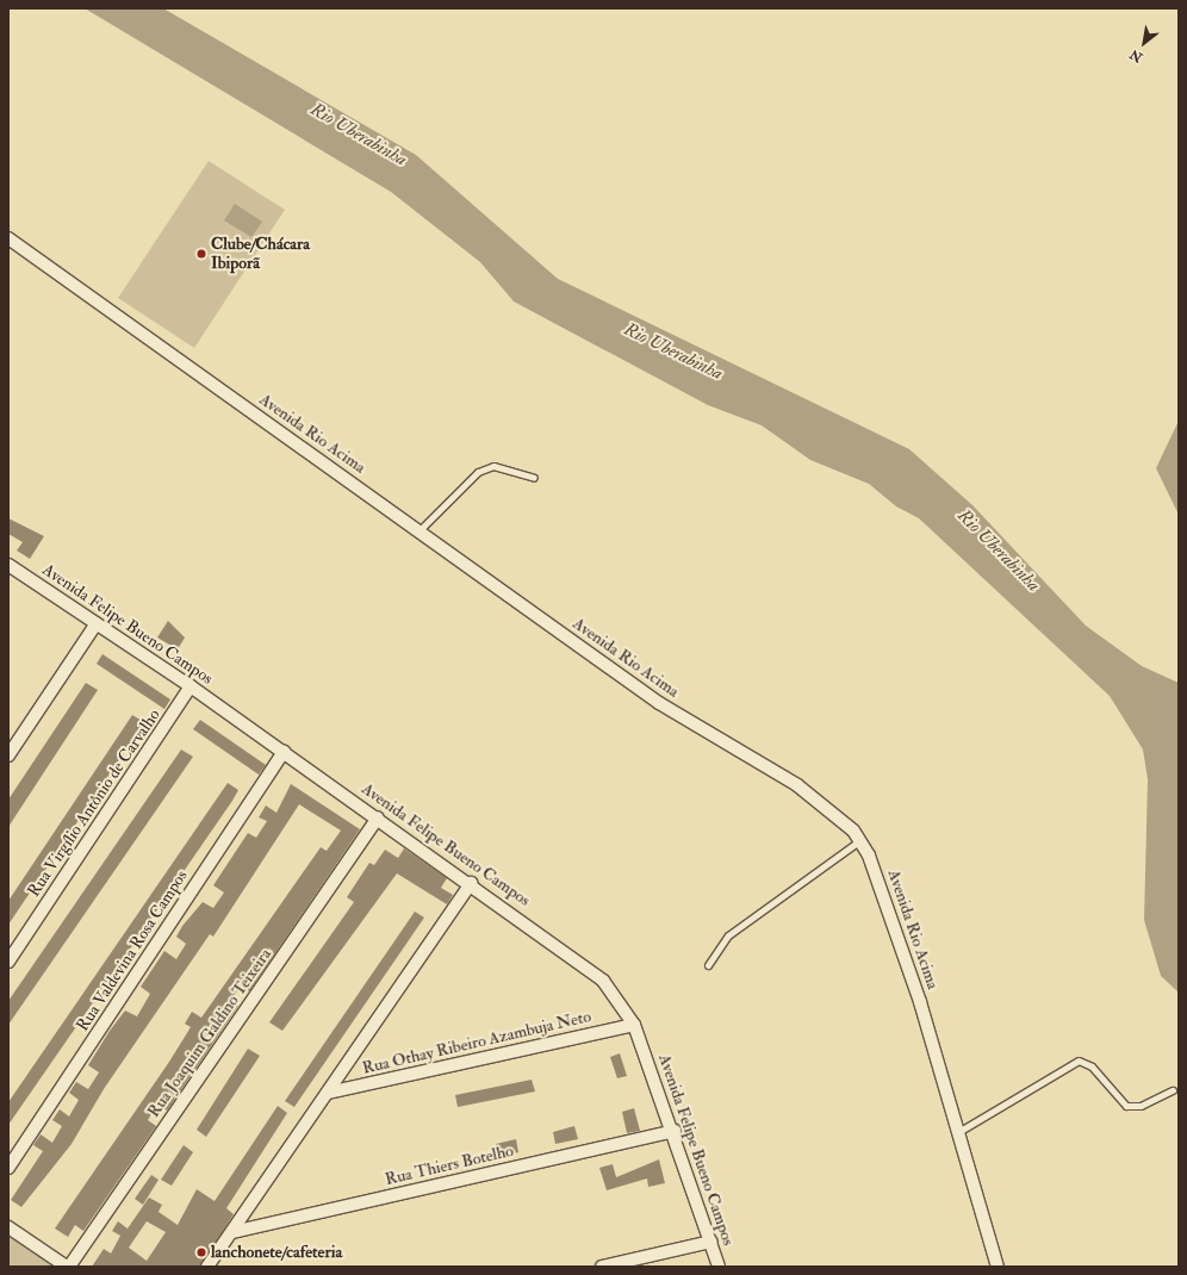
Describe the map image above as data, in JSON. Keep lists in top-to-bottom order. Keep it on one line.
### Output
{"streets":{"street":["Avenida Rio Acima","Avenida Felipe Bueno Campos","Rua Virgílio Antônio de Carvalho","Rua Valdevina Rosa Campos","Rua Joaquim Galdino Teixeira","Rua Othay Ribeiro Azambuja Neto","Rua Thiers Botelho"]},"crossings":[["Avenida Felipe Bueno Campos","Rua Virgílio Antônio de Carvalho"],["Avenida Felipe Bueno Campos","Rua Valdevina Rosa Campos"],["Avenida Felipe Bueno Campos","Rua Joaquim Galdino Teixeira"],["Avenida Felipe Bueno Campos","Rua Othay Ribeiro Azambuja Neto"],["Avenida Felipe Bueno Campos","Rua Thiers Botelho"]],"water":["Rio Uberabinha"],"places":["Clube/Chácara Ibiporã","lanchonete/cafeteria"],"north":"bottom left"}
